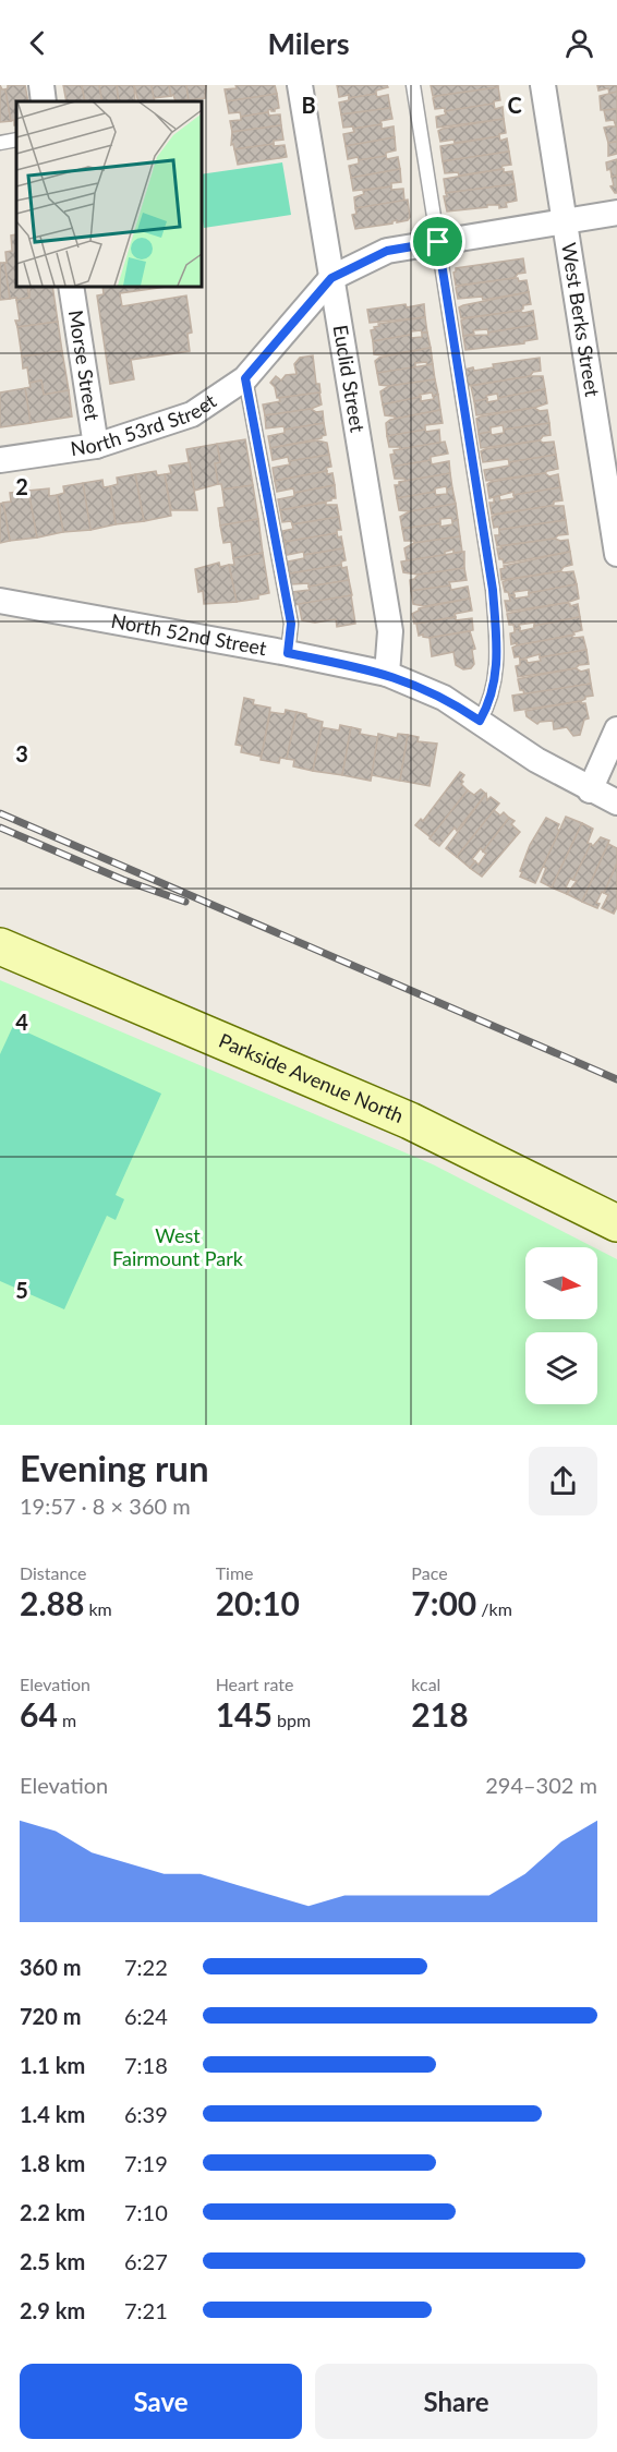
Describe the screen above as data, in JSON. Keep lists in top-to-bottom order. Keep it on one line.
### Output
{"streets":{"main road":["Parkside Avenue North"],"street":["West Berks Street","Morse Street","Euclid Street","North 53rd Street","North 52nd Street"]},"crossings":[["West Berks Street","North 53rd Street"],["Morse Street","North 53rd Street"],["Euclid Street","North 53rd Street"],["Euclid Street","North 52nd Street"]],"parks":["West Fairmount Park"],"north":"right","page":{"header":"Milers","heading":["Evening run","19:57 · 8 × 360 m"],"stats":[["Distance","2.88 km"],["Time","20:10"],["Pace","7:00 /km"],["Elevation","64 m"],["Heart rate","145 bpm"],["kcal","218"]],"chart":["Elevation","294–302 m"],"list":[{"name":"360 m","note":"7:22"},{"name":"720 m","note":"6:24"},{"name":"1.1 km","note":"7:18"},{"name":"1.4 km","note":"6:39"},{"name":"1.8 km","note":"7:19"},{"name":"2.2 km","note":"7:10"},{"name":"2.5 km","note":"6:27"},{"name":"2.9 km","note":"7:21"}],"buttons":["Save","Share"]},"grid":{"columns":["B","C"],"rows":["2","3","4","5"]}}
